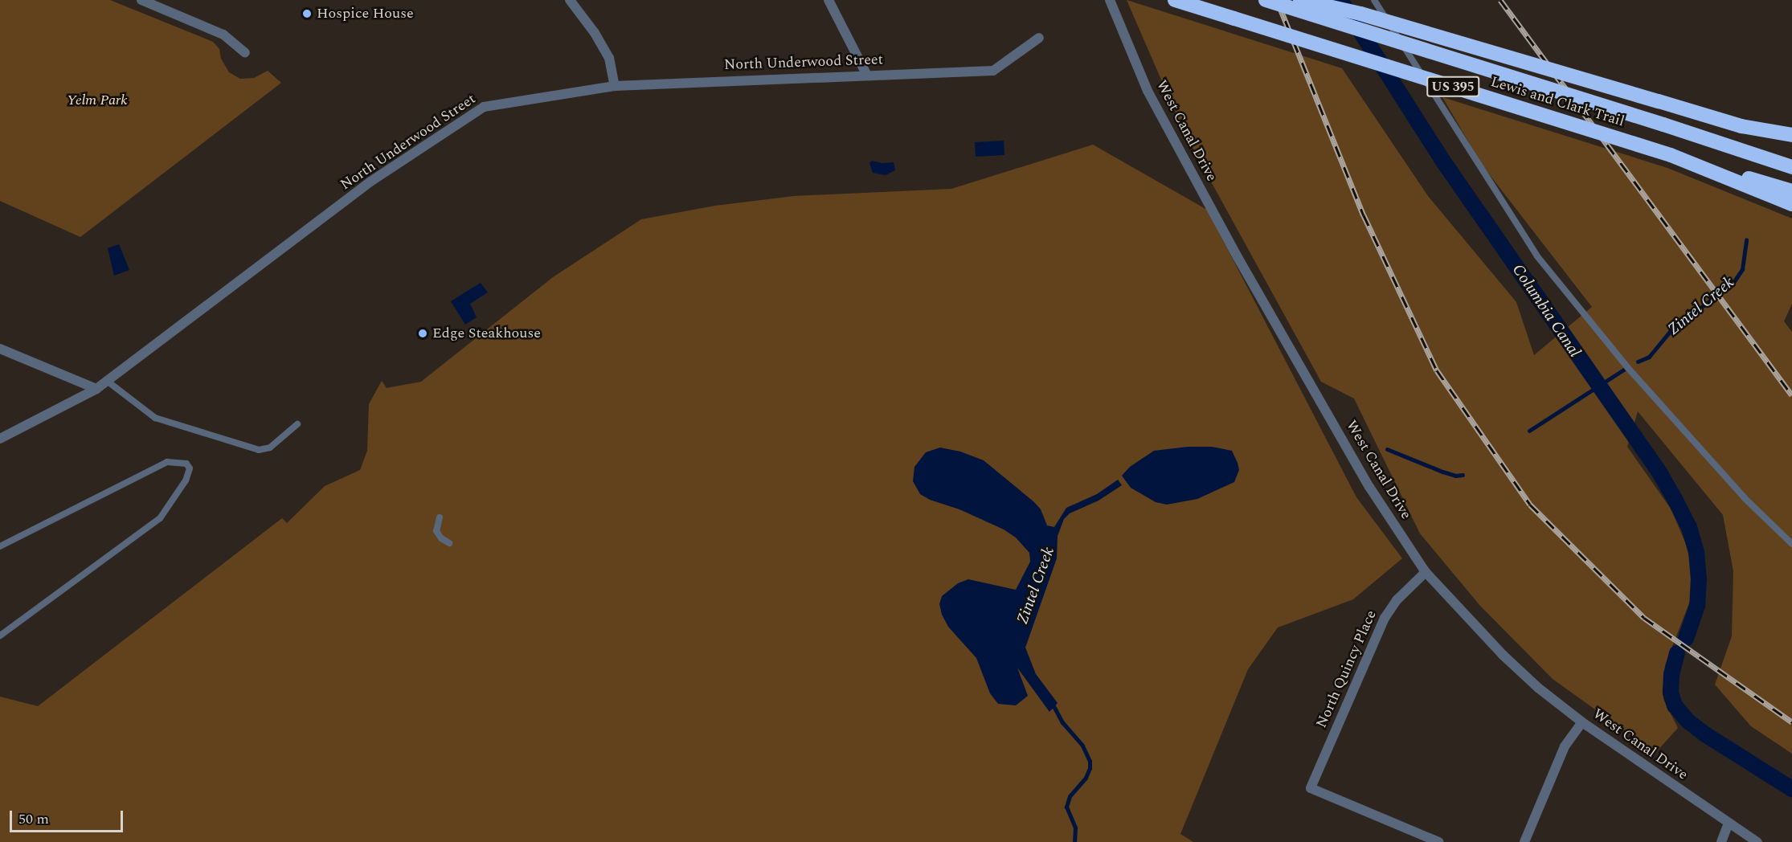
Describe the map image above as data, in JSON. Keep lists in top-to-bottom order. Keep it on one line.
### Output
{"streets":{"highway":["US 395","Lewis and Clark Trail"],"street":["North Underwood Street","West Canal Drive","North Quincy Place"]},"crossings":[["West Canal Drive","North Quincy Place"]],"water":["Zintel Creek","Columbia Canal"],"parks":["Yelm Park"],"places":["Hospice House","Edge Steakhouse"],"scale_bar":"50 m"}
